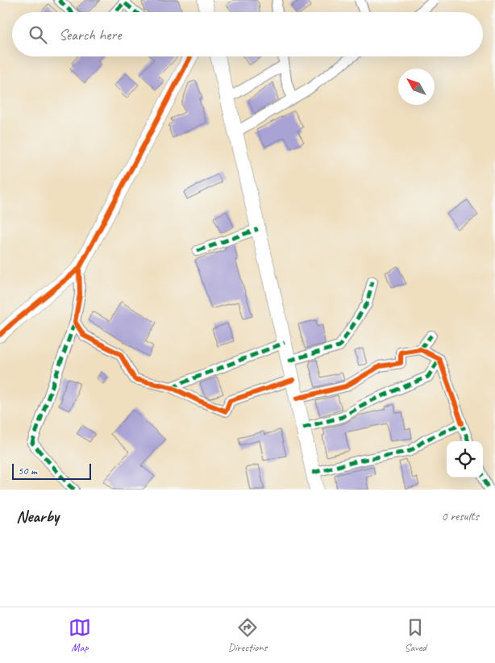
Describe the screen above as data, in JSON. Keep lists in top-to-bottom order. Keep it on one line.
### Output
{"scale_bar":"50 m","north":"top left","page":{"search":"Search here","scale":"50 m","heading":["Nearby","0 results"],"nav":["Map","Directions","Saved"]}}
